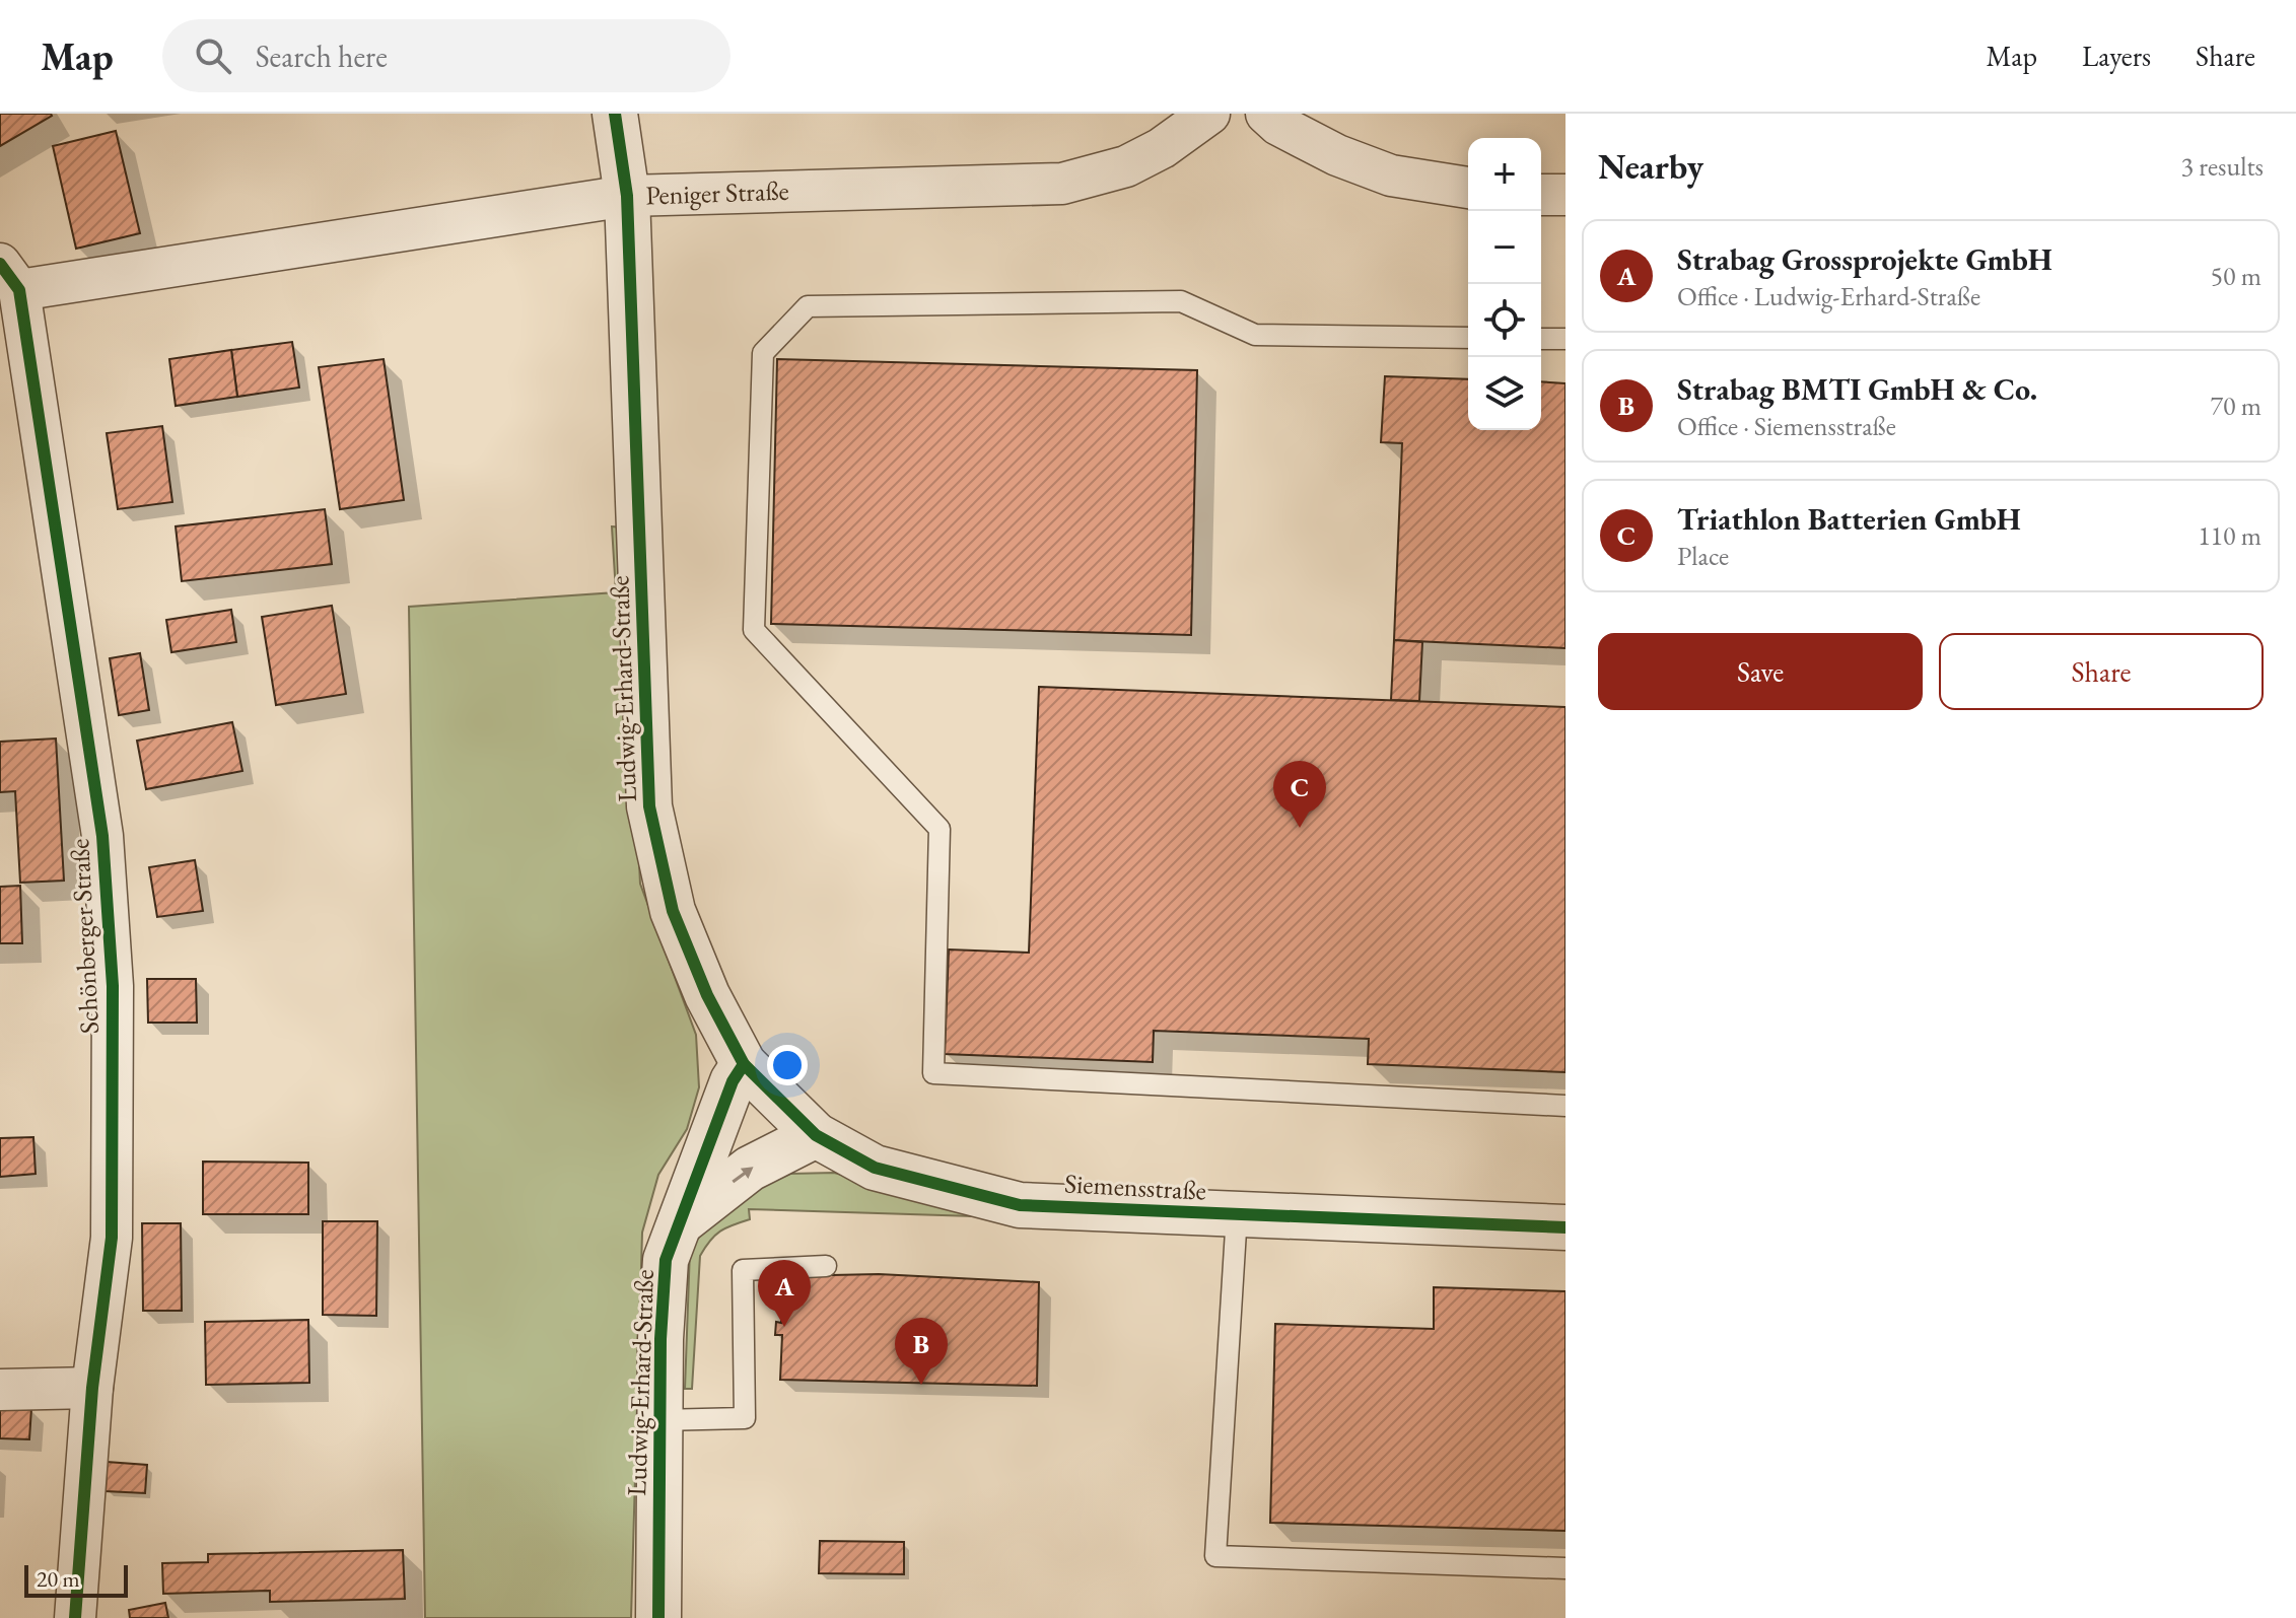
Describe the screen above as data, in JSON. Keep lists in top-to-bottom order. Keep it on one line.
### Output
{"streets":{"street":["Peniger Straße","Ludwig-Erhard-Straße","Schönberger Straße","Siemensstraße"]},"crossings":[["Peniger Straße","Ludwig-Erhard-Straße"],["Peniger Straße","Schönberger Straße"],["Ludwig-Erhard-Straße","Siemensstraße"]],"scale_bar":"20 m","page":{"header":"Map","search":"Search here","nav":["Map","Layers","Share"],"heading":["Nearby","3 results"],"map_buttons":["+","−"],"list":[{"mark":"A","name":"Strabag Grossprojekte GmbH","note":"Office · Ludwig-Erhard-Straße","value":"50 m"},{"mark":"B","name":"Strabag BMTI GmbH & Co.","note":"Office · Siemensstraße","value":"70 m"},{"mark":"C","name":"Triathlon Batterien GmbH","note":"Place","value":"110 m"}],"buttons":["Save","Share"],"pins":["C","A","B"],"scale":"20 m"}}
